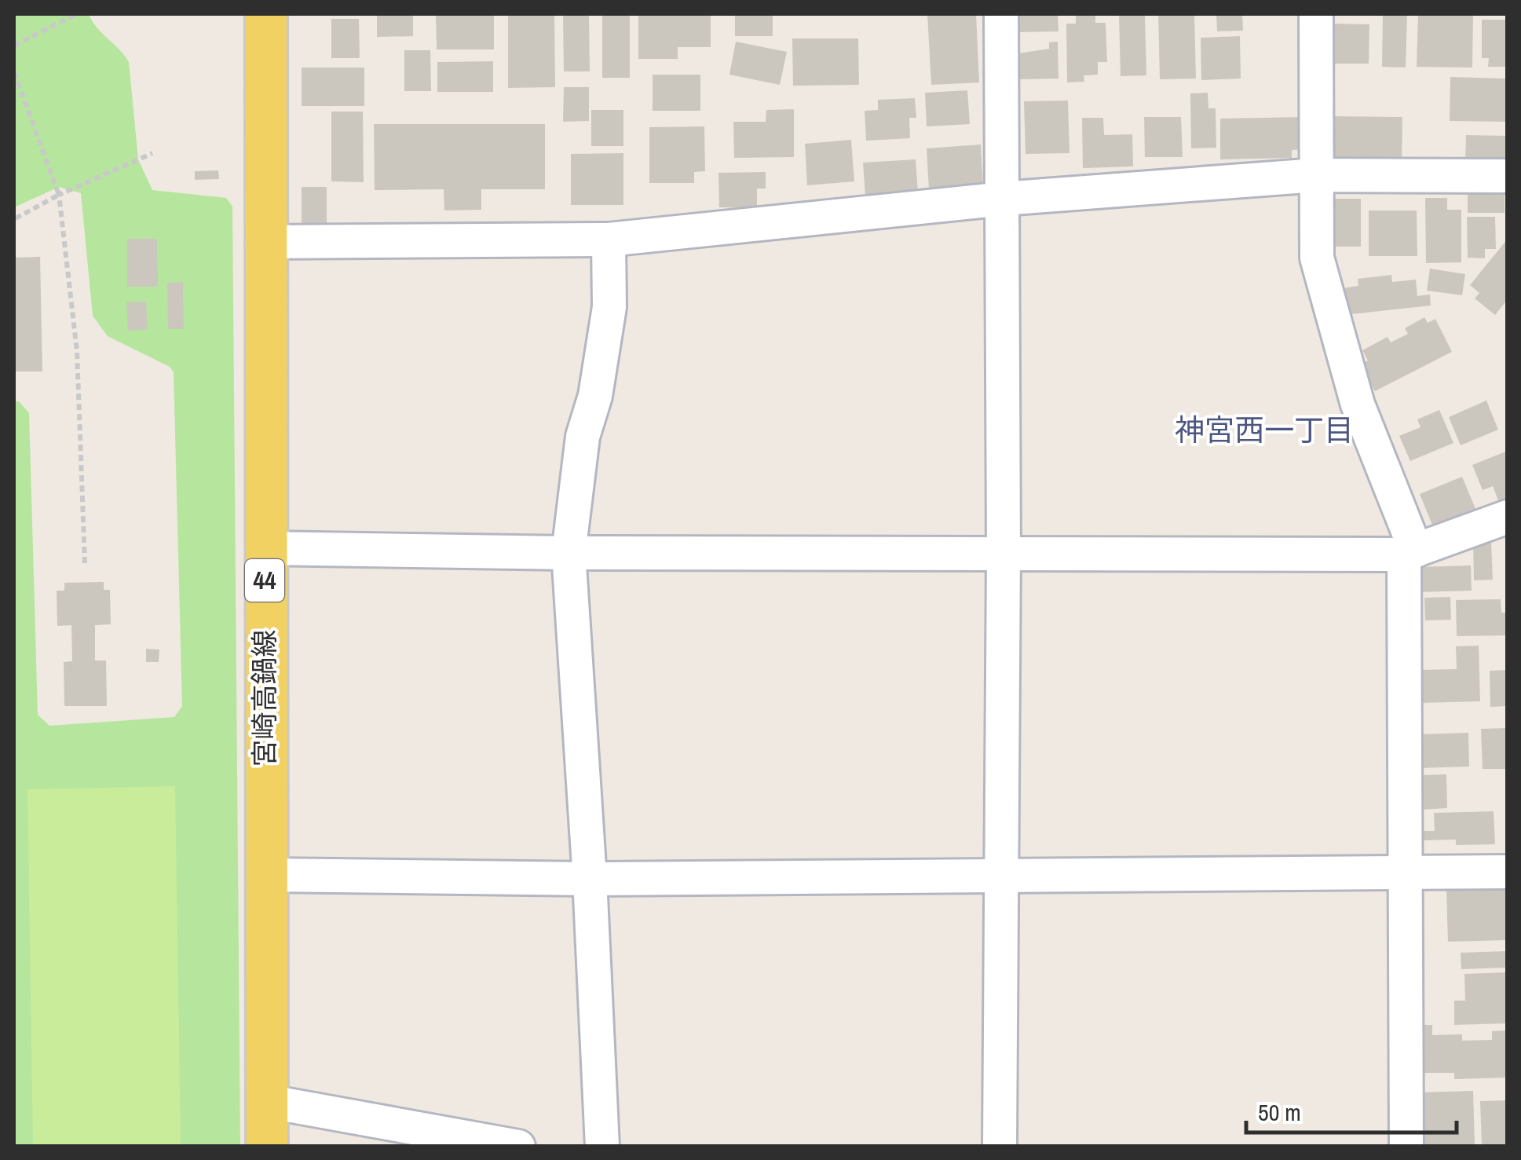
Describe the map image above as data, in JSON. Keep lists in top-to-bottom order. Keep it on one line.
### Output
{"streets":{"main road":["44","宮崎高鍋線"]},"districts":["神宮西一丁目"],"scale_bar":"50 m"}
